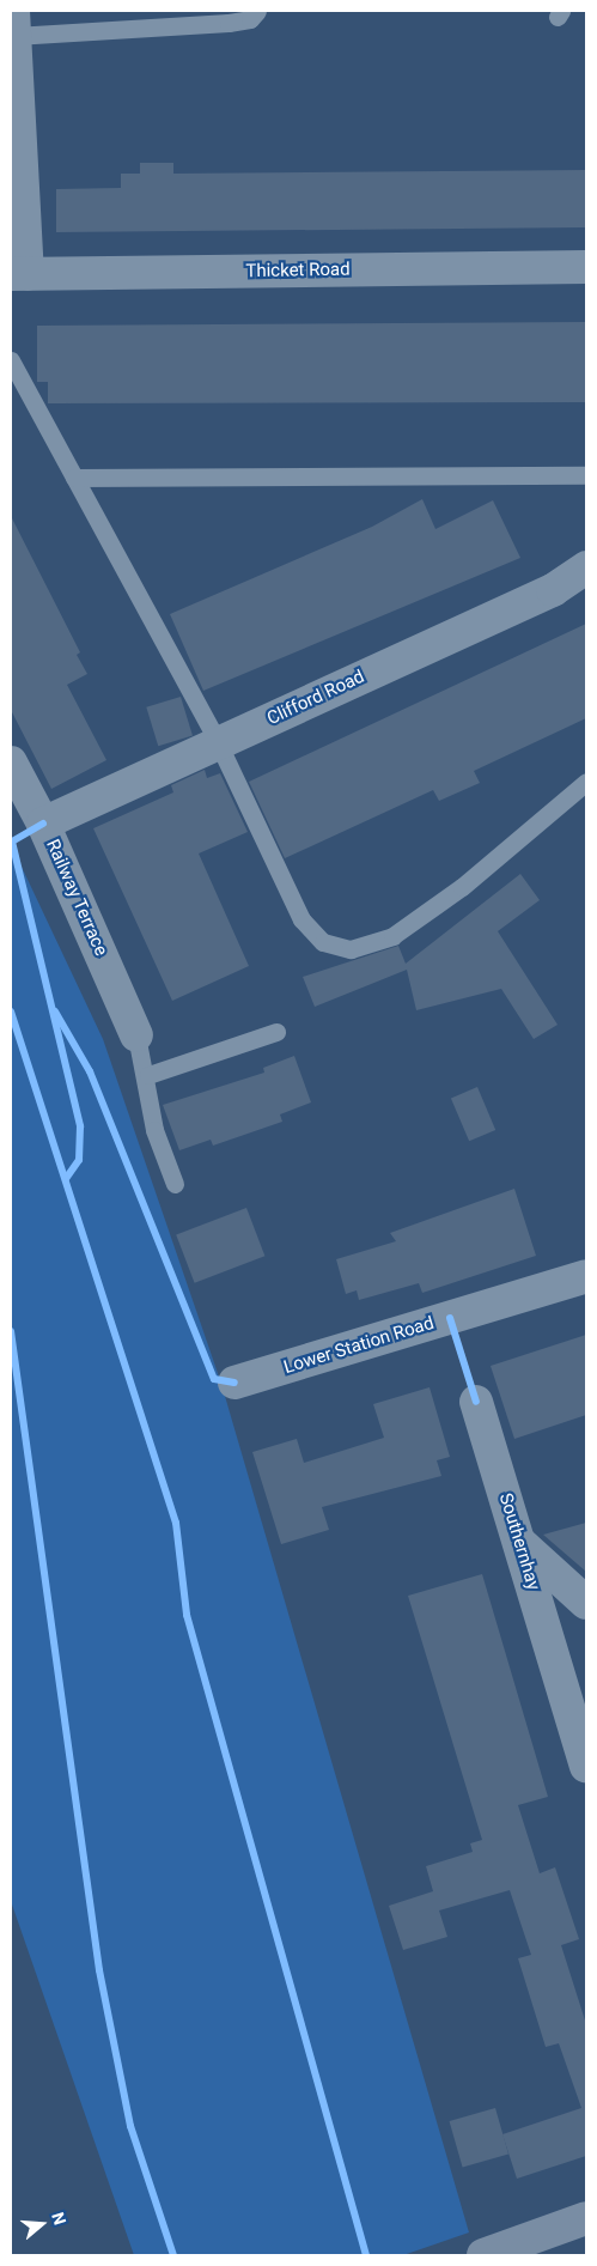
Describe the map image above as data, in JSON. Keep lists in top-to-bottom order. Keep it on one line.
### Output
{"streets":{"street":["Thicket Road","Clifford Road","Railway Terrace","Lower Station Road","Southernhay"]},"crossings":[["Clifford Road","Railway Terrace"]],"north":"right"}
